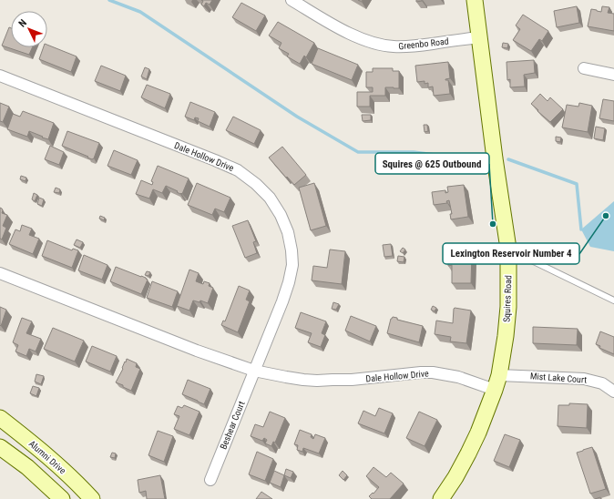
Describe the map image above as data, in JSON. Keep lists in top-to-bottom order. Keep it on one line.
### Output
{"streets":{"street":["Greenbo Road","Dale Hollow Drive","Squires Road","Mist Lake Court","Beshear Court","Alumni Drive"]},"crossings":[["Greenbo Road","Squires Road"],["Dale Hollow Drive","Squires Road"],["Dale Hollow Drive","Mist Lake Court"],["Dale Hollow Drive","Beshear Court"],["Squires Road","Mist Lake Court"]],"places":["Lexington Reservoir Number 4","Squires @ 625 Outbound"],"north":"top left"}
